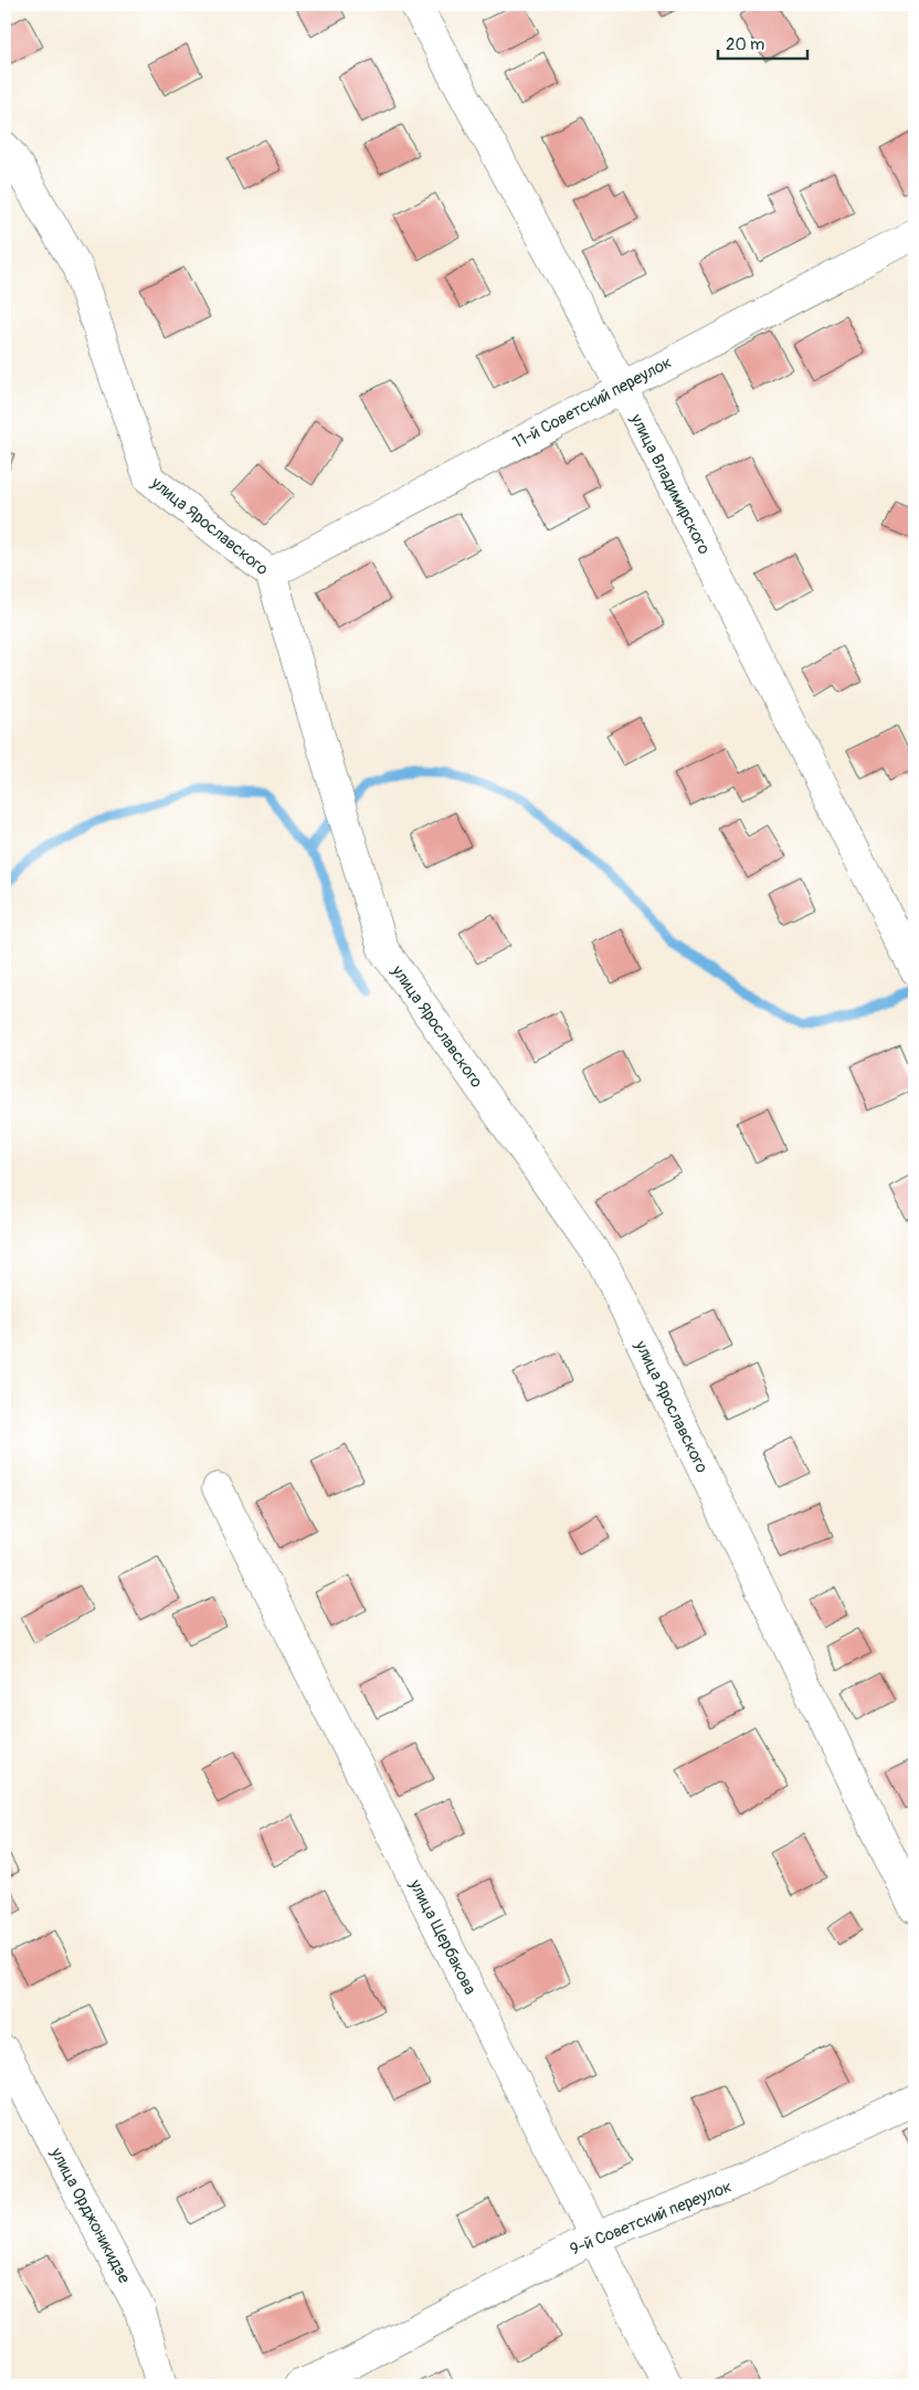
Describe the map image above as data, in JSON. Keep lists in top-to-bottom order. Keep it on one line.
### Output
{"streets":{"street":["11-й Советский переулок","улица Владимирского","улица Ярославского","улица Щербакова","улица Орджоникидзе","9-й Советский переулок"]},"crossings":[["11-й Советский переулок","улица Владимирского"],["11-й Советский переулок","улица Ярославского"],["улица Щербакова","9-й Советский переулок"]],"scale_bar":"20 m"}
